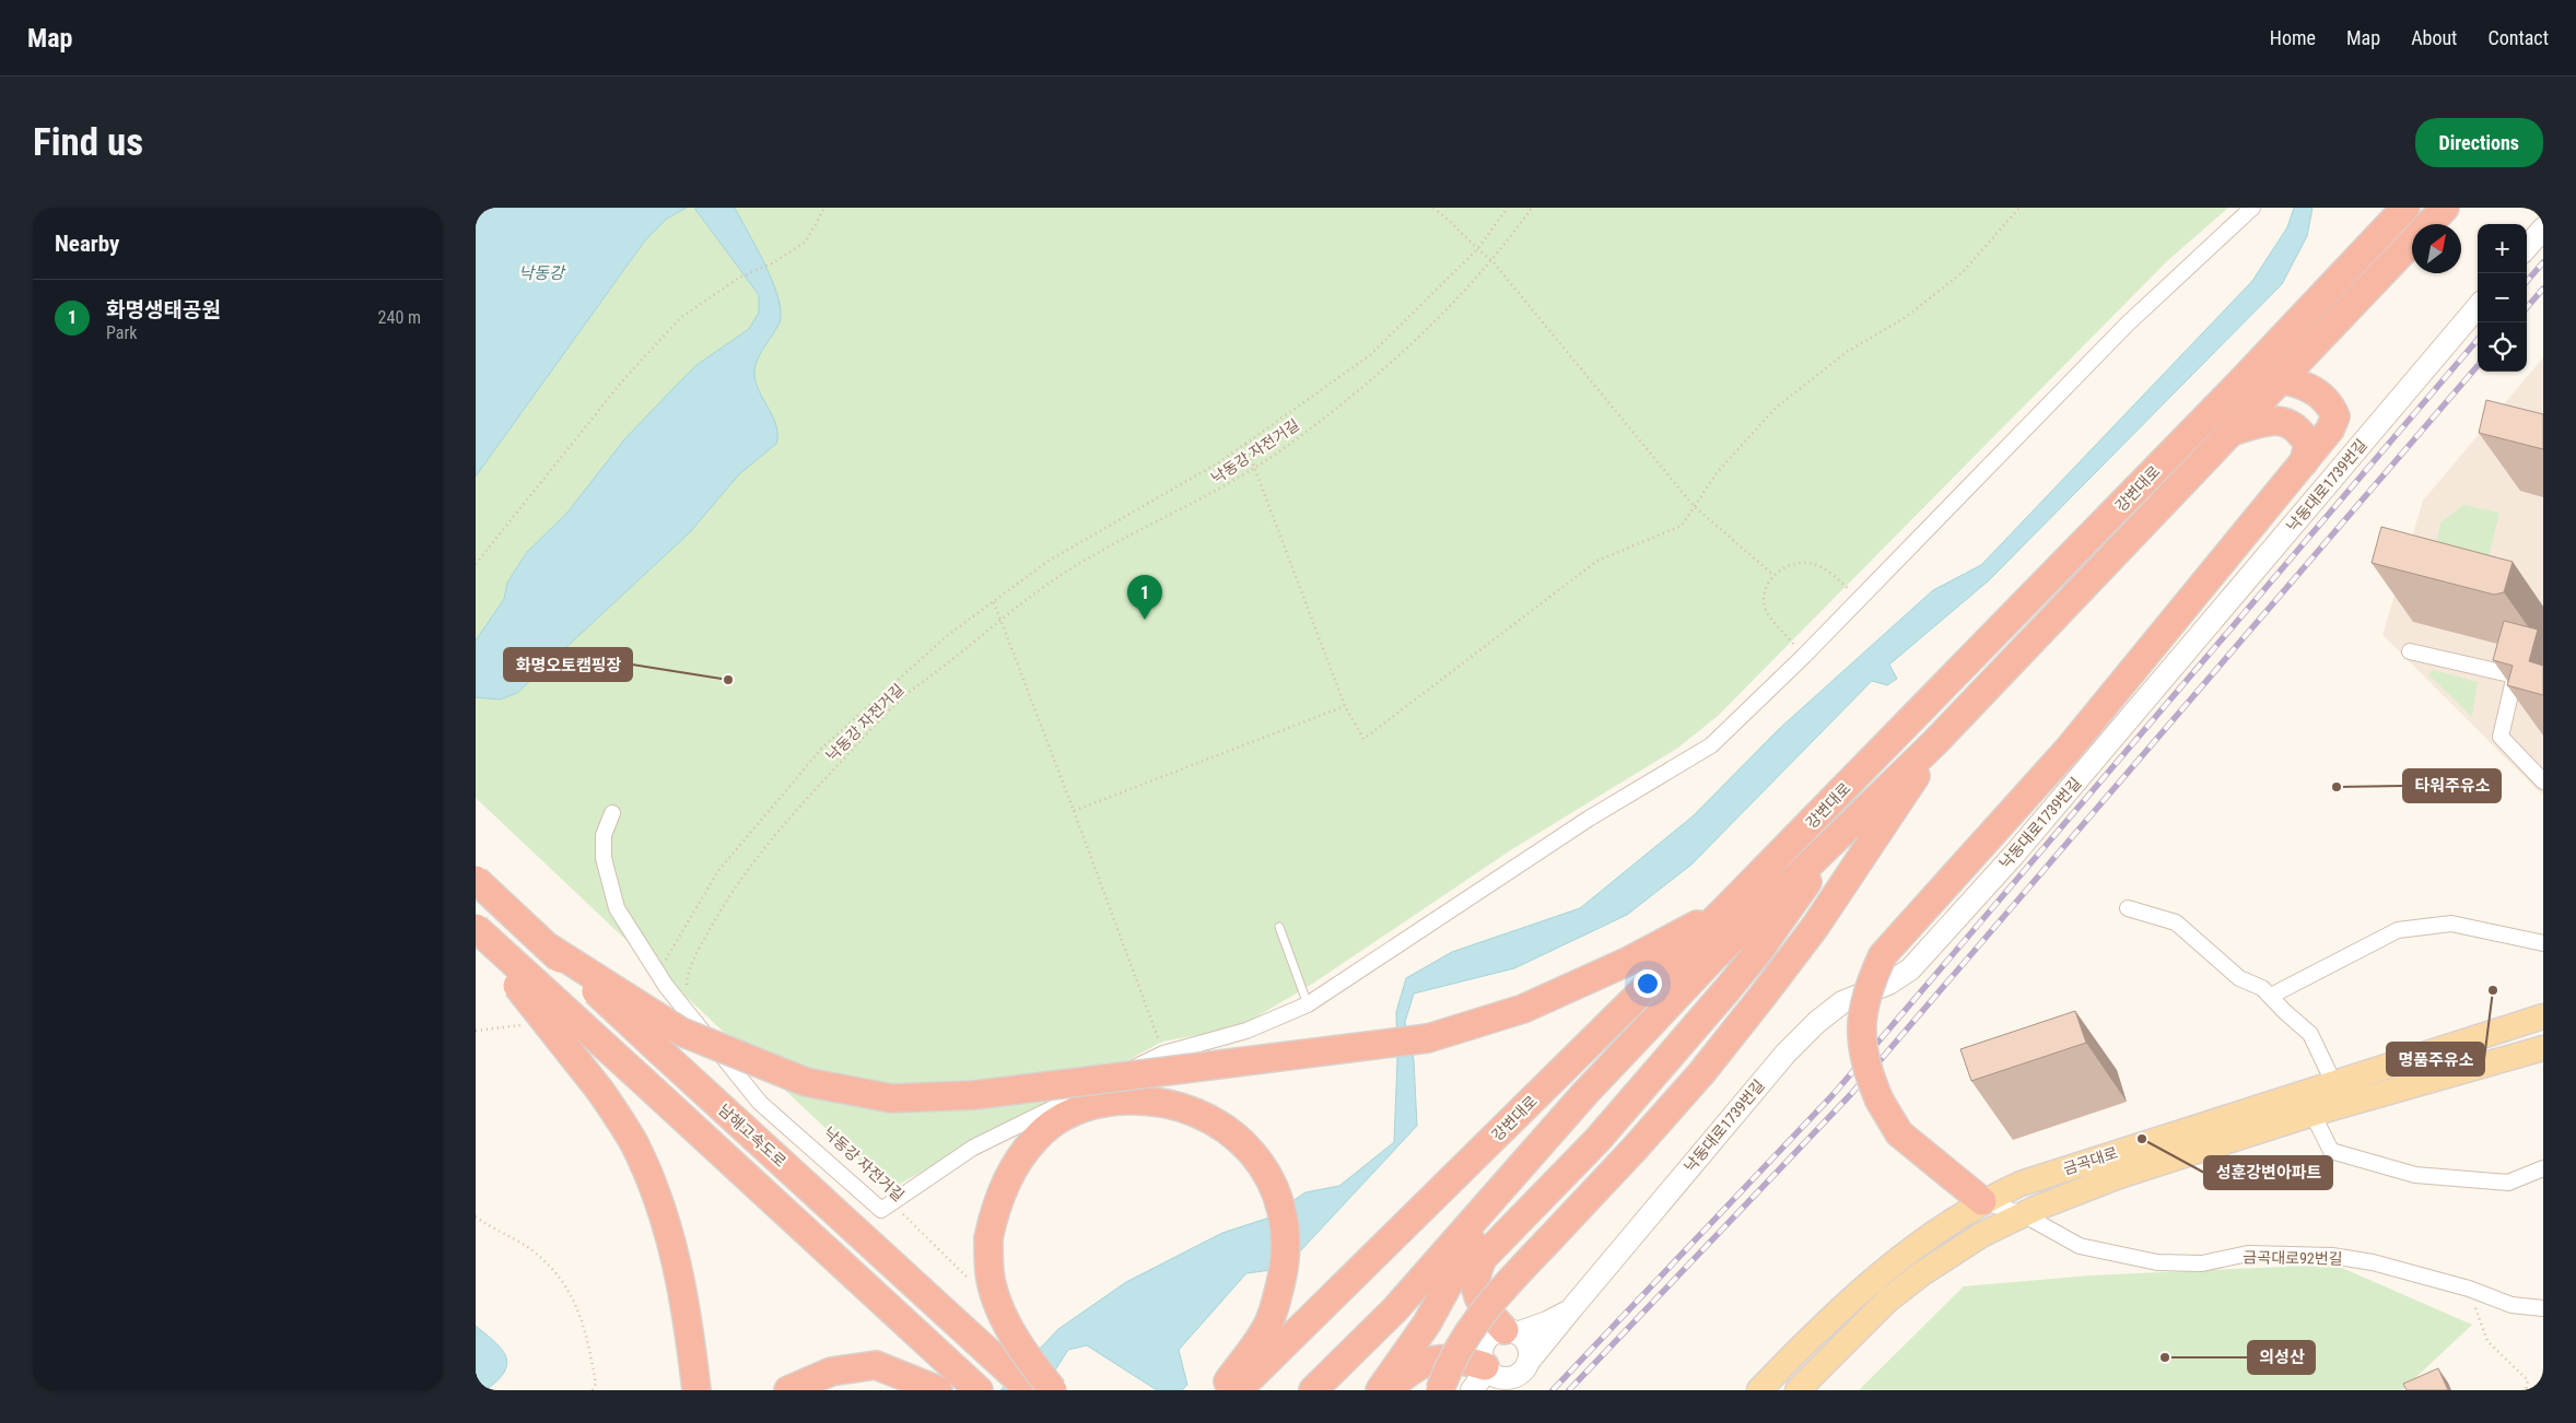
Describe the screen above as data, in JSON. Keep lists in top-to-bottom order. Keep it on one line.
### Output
{"streets":{"highway":["강변대로","남해고속도로"],"main road":["금곡대로"],"street":["낙동대로1739번길","금곡대로92번길"],"path":["낙동강 자전거길"]},"crossings":[["금곡대로","금곡대로92번길"]],"water":["낙동강"],"places":["화명오토캠핑장","타워주유소","명품주유소","성훈강변아파트","의성산"],"north":"top right","page":{"header":"Map","nav":["Home","Map","About","Contact"],"buttons":"Directions","title":"Find us","heading":"Nearby","map_buttons":["+","−"],"list":[{"mark":"1","name":"화명생태공원","note":"Park","value":"240 m"}],"pins":"1"}}
